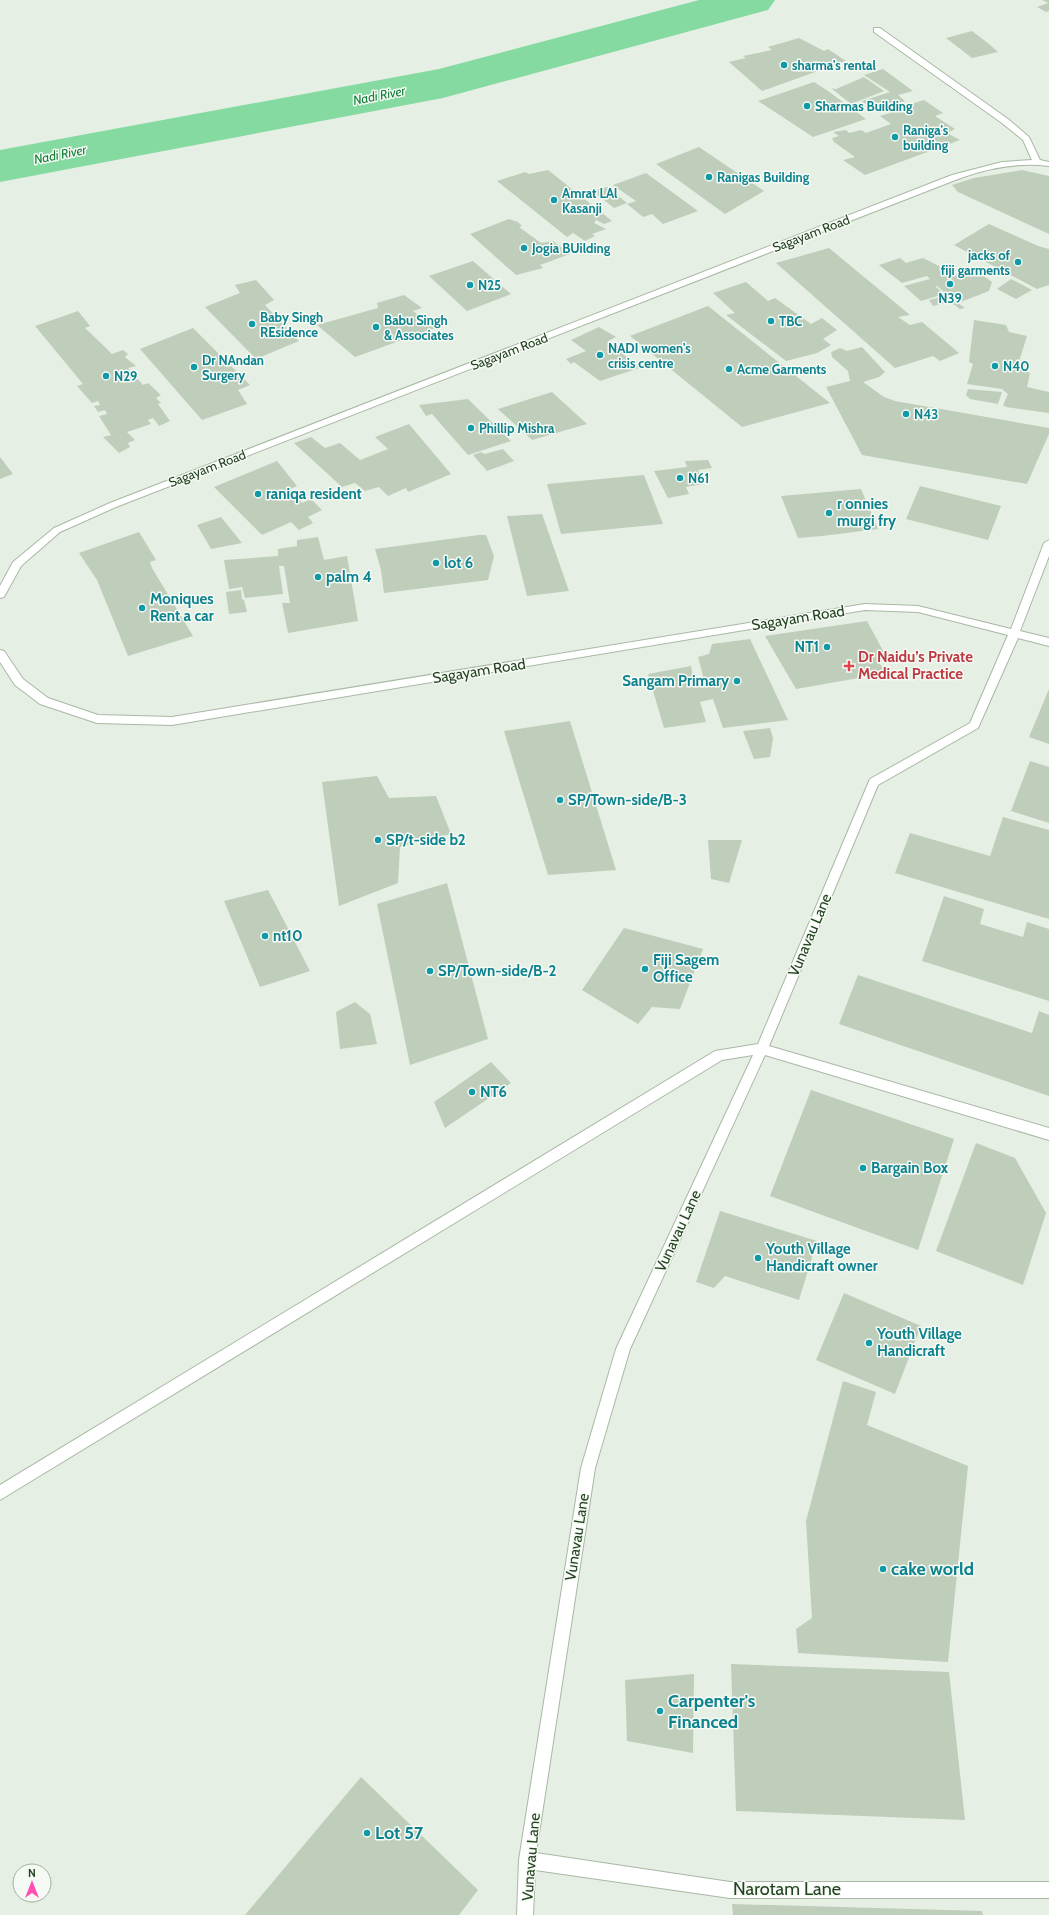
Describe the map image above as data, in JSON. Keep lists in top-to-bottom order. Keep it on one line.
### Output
{"streets":{"street":["Sagayam Road","Vunavau Lane","Narotam Lane"]},"crossings":[["Sagayam Road","Vunavau Lane"],["Vunavau Lane","Narotam Lane"]],"water":["Nadi River"],"places":{"other":["sharma's rental","Sharmas Building","Raniga's building","Ranigas Building","Amrat LAl Kasanji","Jogia BUilding","jacks of fiji garments","N39","N25","TBC","Baby Singh REsidence","Babu Singh & Associates","NADI women's crisis centre","N40","Dr NAndan Surgery","Acme Garments","N29","N43","Phillip Mishra","N61","raniqa resident","r onnies murgi fry","lot 6","palm 4","Moniques Rent a car","NT1","Sangam Primary","SP/Town-side/B-3","SP/t-side b2","nt10","Fiji Sagem Office","SP/Town-side/B-2","NT6","Bargain Box","Youth Village Handicraft owner","Youth Village Handicraft","cake world","Carpenter's Financed","Lot 57"],"health":["Dr Naidu’s Private Medical Practice"]},"north":"top"}
